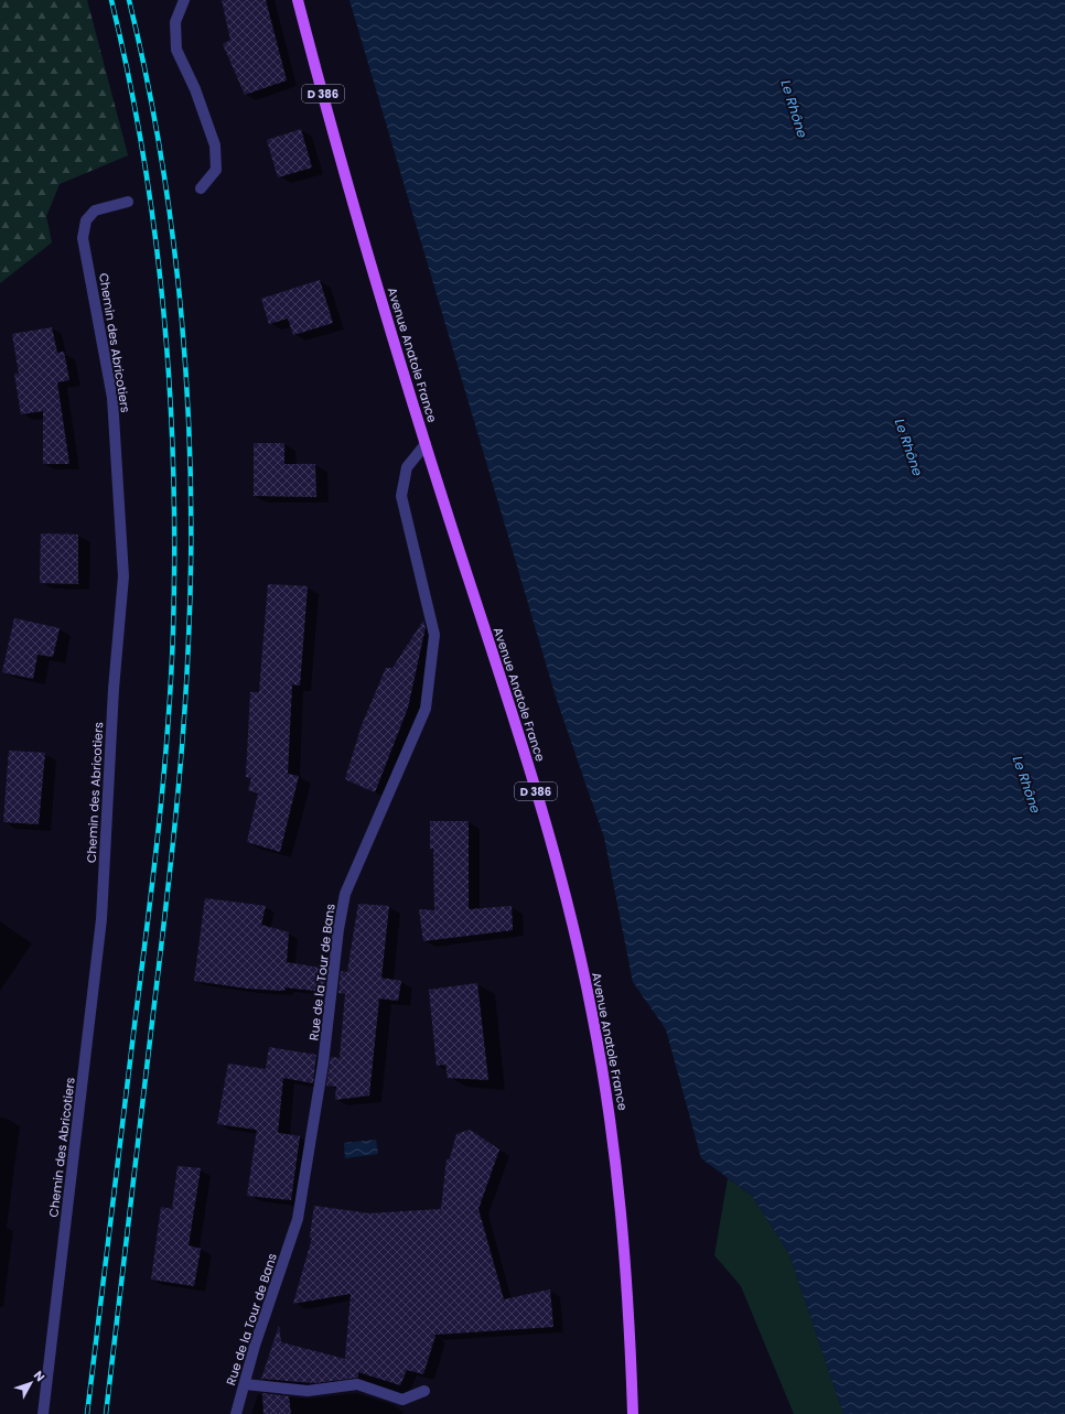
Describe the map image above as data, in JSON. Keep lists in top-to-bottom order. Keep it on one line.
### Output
{"streets":{"main road":["D 386","Avenue Anatole France"],"street":["Chemin des Abricotiers","Rue de la Tour de Bans"]},"crossings":[["Avenue Anatole France","Rue de la Tour de Bans"]],"water":["Le Rhône"],"north":"top right"}
